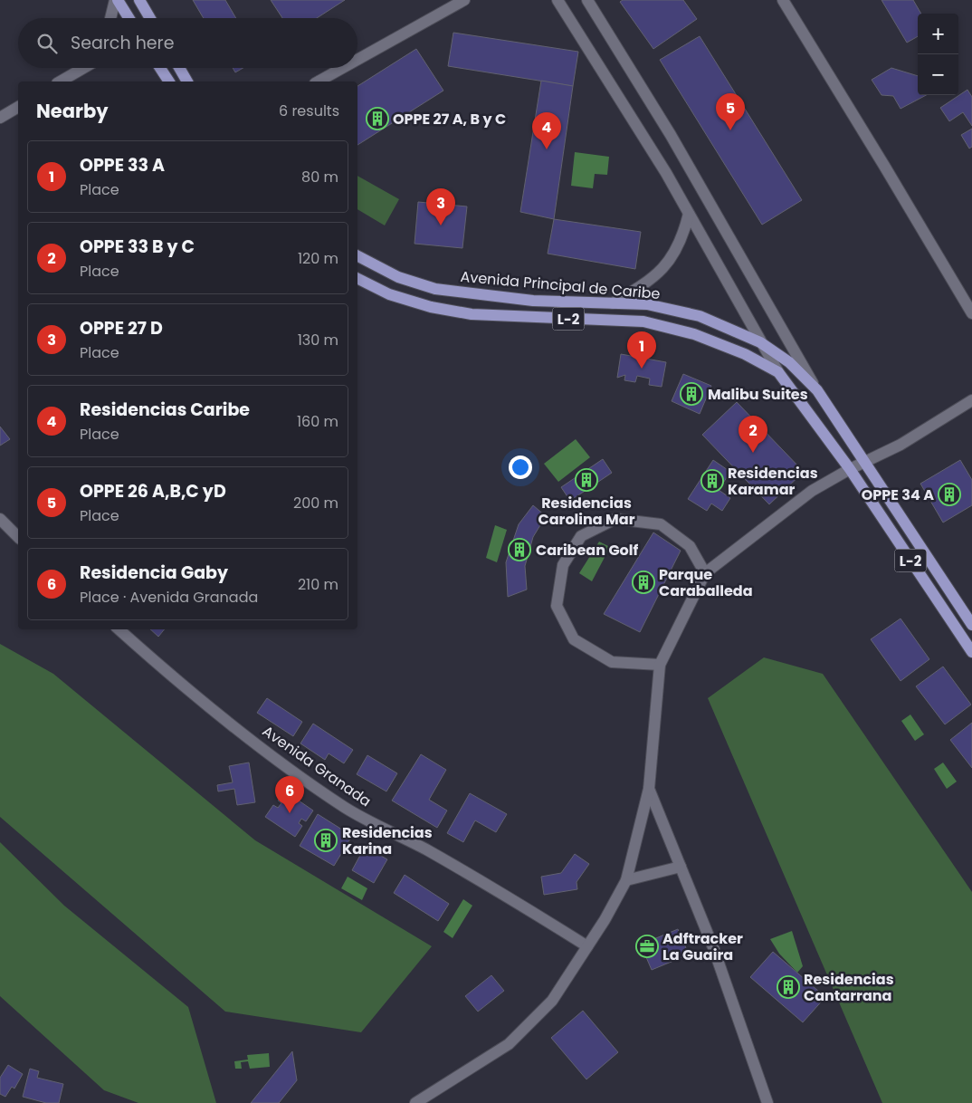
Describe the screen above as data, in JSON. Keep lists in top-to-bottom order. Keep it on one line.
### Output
{"streets":{"main road":["Avenida Principal de Caribe","L-2"],"street":["Avenida Granada"]},"places":{"building":["OPPE 27 A, B y C","Malibu Suites","Residencias Carolina Mar","Residencias Karamar","OPPE 34 A","Caribean Golf","Parque Caraballeda","Residencias Karina","Residencias Cantarrana"],"office":["Adftracker La Guaira"]},"page":{"map_buttons":["+","−"],"search":"Search here","heading":["Nearby","6 results"],"pins":["5","4","3","1","2","6"],"list":[{"mark":"1","name":"OPPE 33 A","note":"Place","value":"80 m"},{"mark":"2","name":"OPPE 33 B y C","note":"Place","value":"120 m"},{"mark":"3","name":"OPPE 27 D","note":"Place","value":"130 m"},{"mark":"4","name":"Residencias Caribe","note":"Place","value":"160 m"},{"mark":"5","name":"OPPE 26 A,B,C yD","note":"Place","value":"200 m"},{"mark":"6","name":"Residencia Gaby","note":"Place · Avenida Granada","value":"210 m"}]}}
